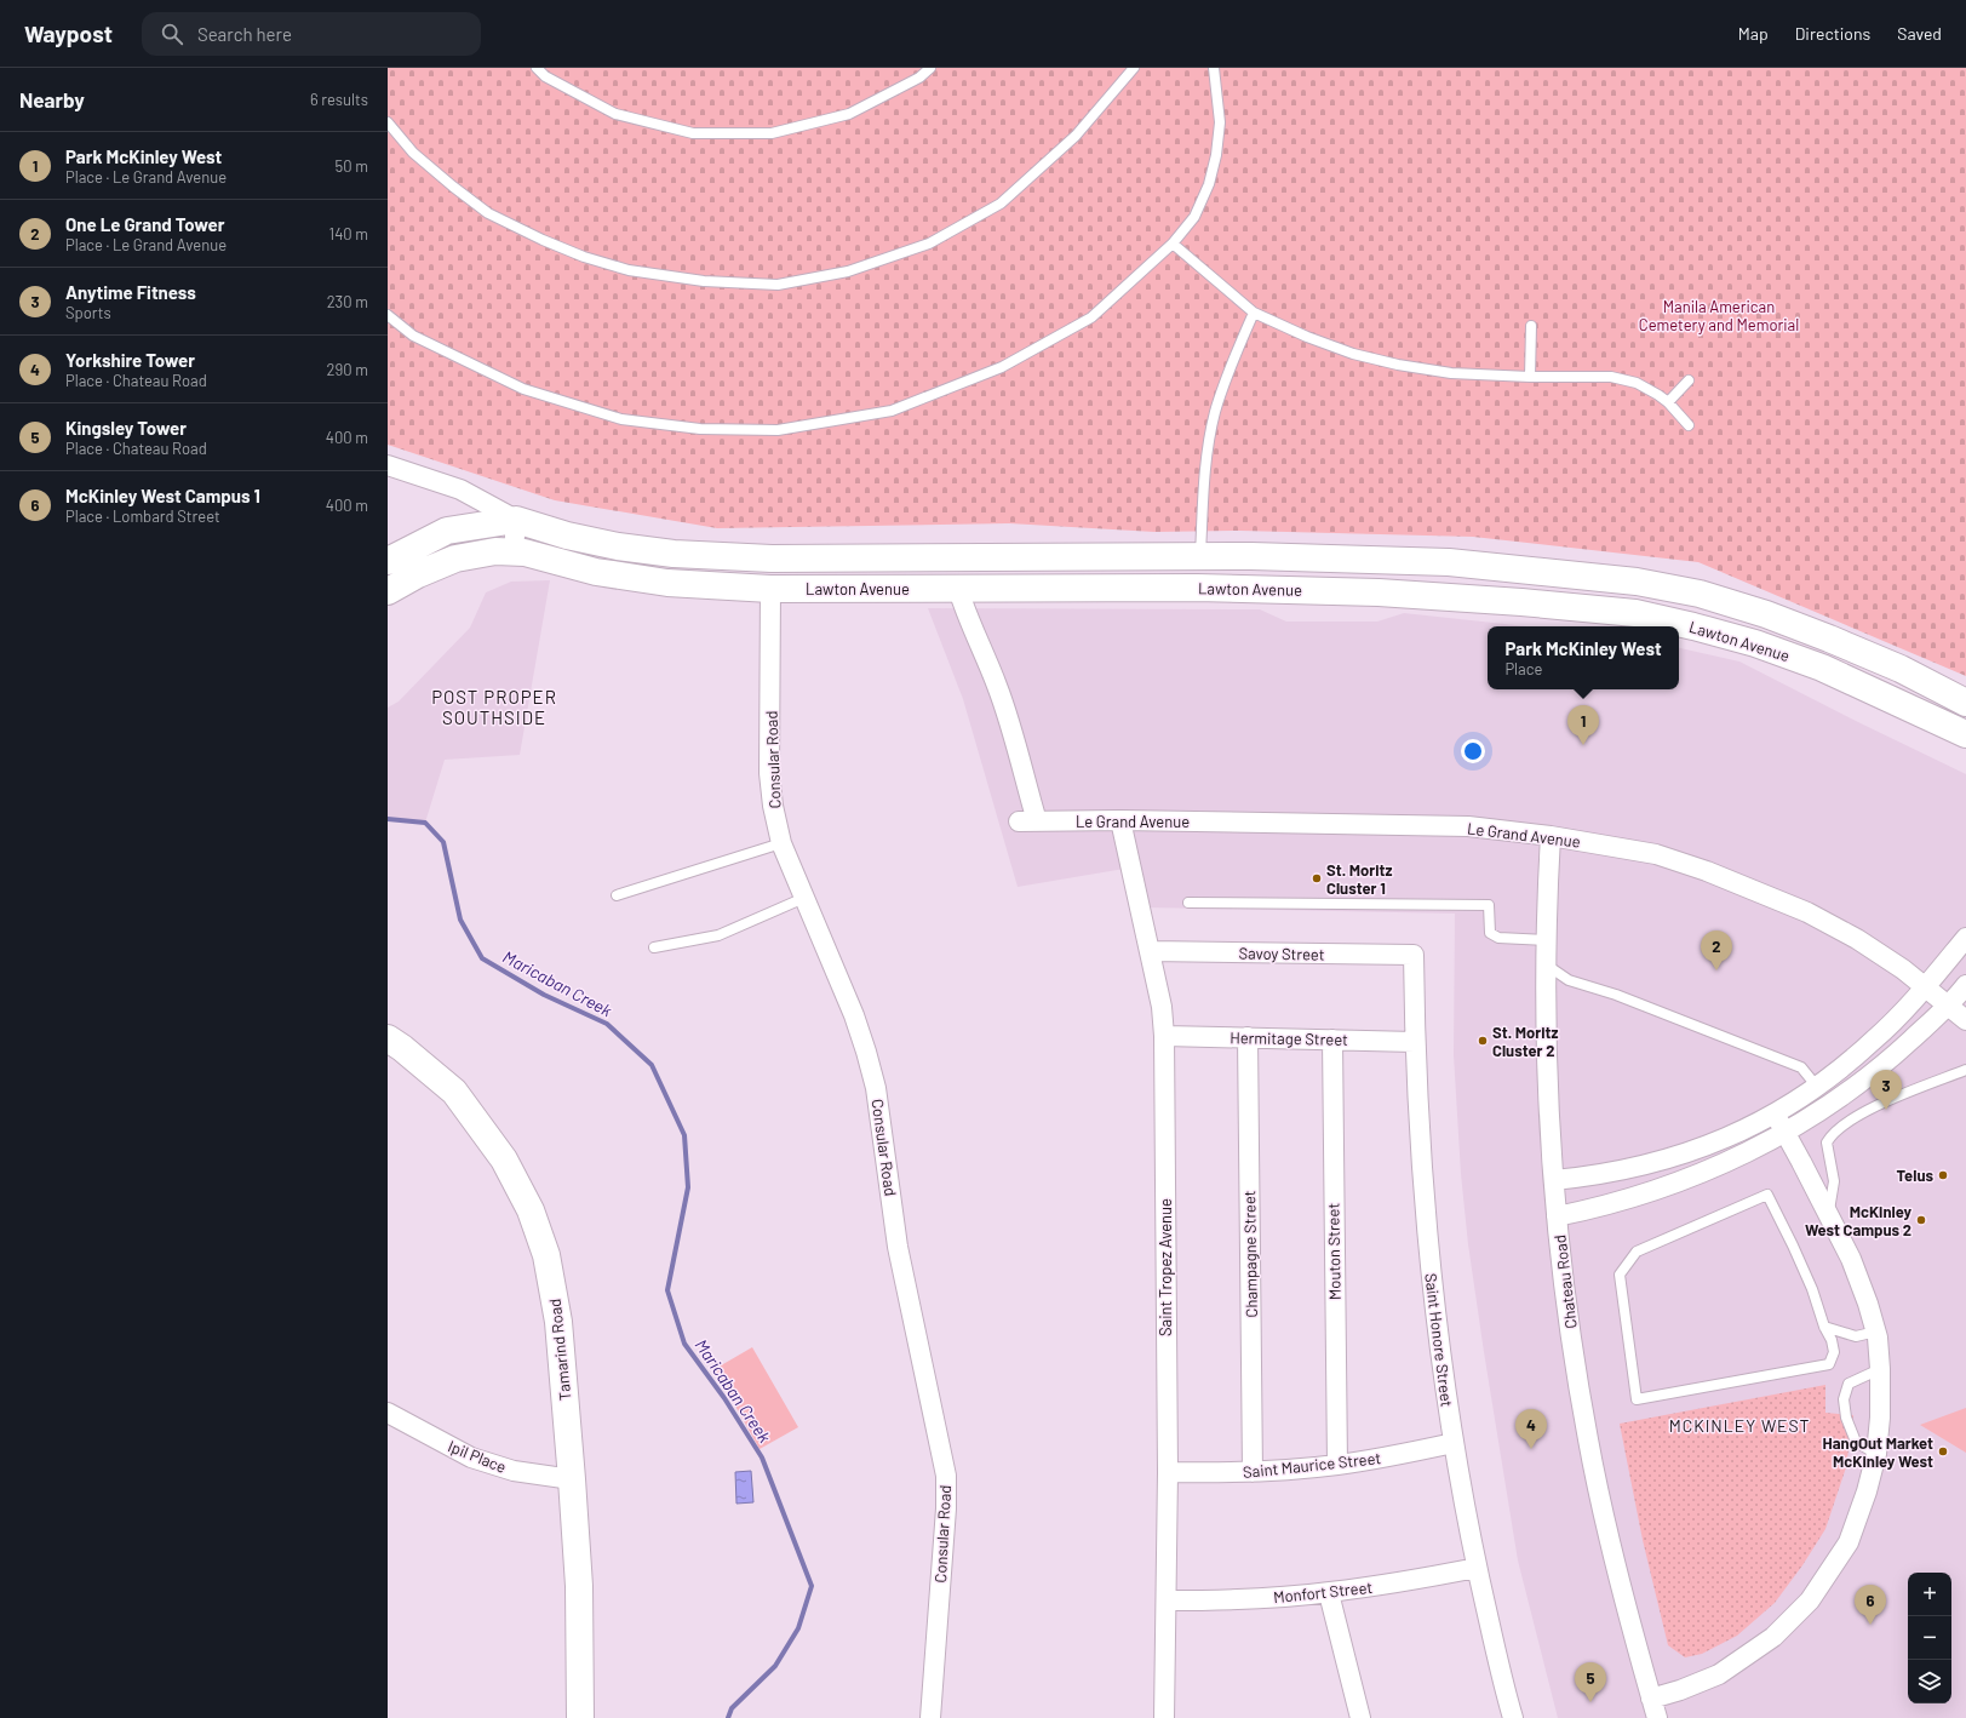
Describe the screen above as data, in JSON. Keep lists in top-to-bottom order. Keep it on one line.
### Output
{"streets":{"main road":["Lawton Avenue","Tamarind Road"],"street":["Consular Road","Le Grand Avenue","Savoy Street","Hermitage Street","Mouton Street","Champagne Street","Saint Tropez Avenue","Chateau Road","Saint Honore Street","Ipil Place","Saint Maurice Street","Monfort Street"]},"crossings":[["Lawton Avenue","Consular Road"],["Lawton Avenue","Le Grand Avenue"],["Le Grand Avenue","Saint Tropez Avenue"],["Le Grand Avenue","Chateau Road"],["Savoy Street","Saint Tropez Avenue"],["Savoy Street","Saint Honore Street"],["Hermitage Street","Mouton Street"],["Hermitage Street","Champagne Street"],["Hermitage Street","Saint Tropez Avenue"],["Hermitage Street","Saint Honore Street"],["Mouton Street","Saint Maurice Street"],["Champagne Street","Saint Maurice Street"],["Saint Tropez Avenue","Saint Maurice Street"],["Saint Tropez Avenue","Monfort Street"],["Saint Honore Street","Saint Maurice Street"],["Saint Honore Street","Monfort Street"],["Tamarind Road","Ipil Place"]],"districts":["POST PROPER SOUTHSIDE","MCKINLEY WEST"],"water":["Maricaban Creek"],"parks":["Manila American Cemetery and Memorial"],"places":["St. Moritz Cluster 1","St. Moritz Cluster 2","Telus","McKinley West Campus 2","HangOut Market McKinley West"],"page":{"header":"Waypost","search":"Search here","nav":["Map","Directions","Saved"],"heading":["Nearby","6 results"],"list":[{"mark":"1","name":"Park McKinley West","note":"Place · Le Grand Avenue","value":"50 m"},{"mark":"2","name":"One Le Grand Tower","note":"Place · Le Grand Avenue","value":"140 m"},{"mark":"3","name":"Anytime Fitness","note":"Sports","value":"230 m"},{"mark":"4","name":"Yorkshire Tower","note":"Place · Chateau Road","value":"290 m"},{"mark":"5","name":"Kingsley Tower","note":"Place · Chateau Road","value":"400 m"},{"mark":"6","name":"McKinley West Campus 1","note":"Place · Lombard Street","value":"400 m"}],"popup":["Park McKinley West","Place"],"pins":["1","2","3","4","6","5"],"map_buttons":["+","−"]}}
